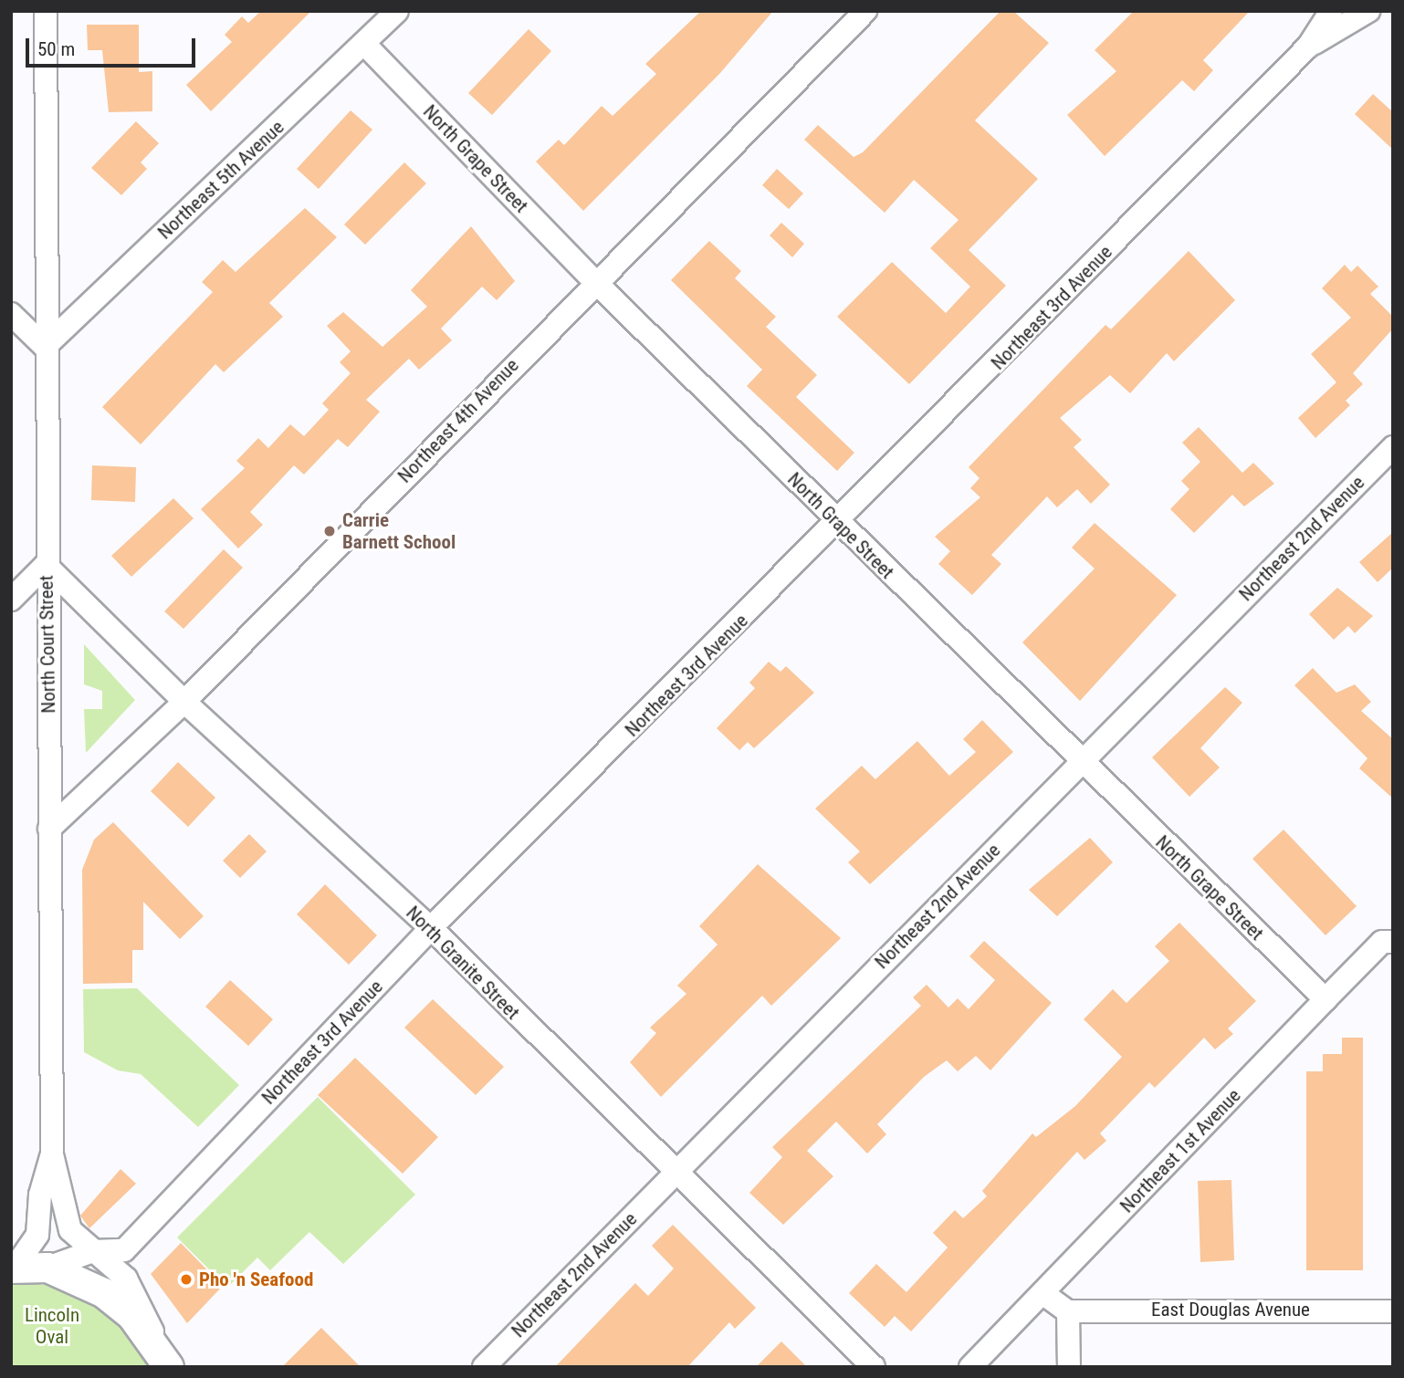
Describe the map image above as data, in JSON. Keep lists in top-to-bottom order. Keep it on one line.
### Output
{"streets":{"street":["North Grape Street","Northeast 5th Avenue","Northeast 3rd Avenue","Northeast 4th Avenue","Northeast 2nd Avenue","North Court Street","North Granite Street","Northeast 1st Avenue","East Douglas Avenue"]},"crossings":[["North Grape Street","Northeast 5th Avenue"],["North Grape Street","Northeast 3rd Avenue"],["North Grape Street","Northeast 4th Avenue"],["North Grape Street","Northeast 2nd Avenue"],["North Grape Street","Northeast 1st Avenue"],["Northeast 5th Avenue","North Court Street"],["Northeast 3rd Avenue","North Granite Street"],["Northeast 4th Avenue","North Court Street"],["Northeast 4th Avenue","North Granite Street"],["Northeast 2nd Avenue","North Granite Street"],["North Court Street","North Granite Street"]],"parks":["Lincoln Oval"],"places":["Carrie Barnett School","Pho 'n Seafood"],"scale_bar":"50 m"}
